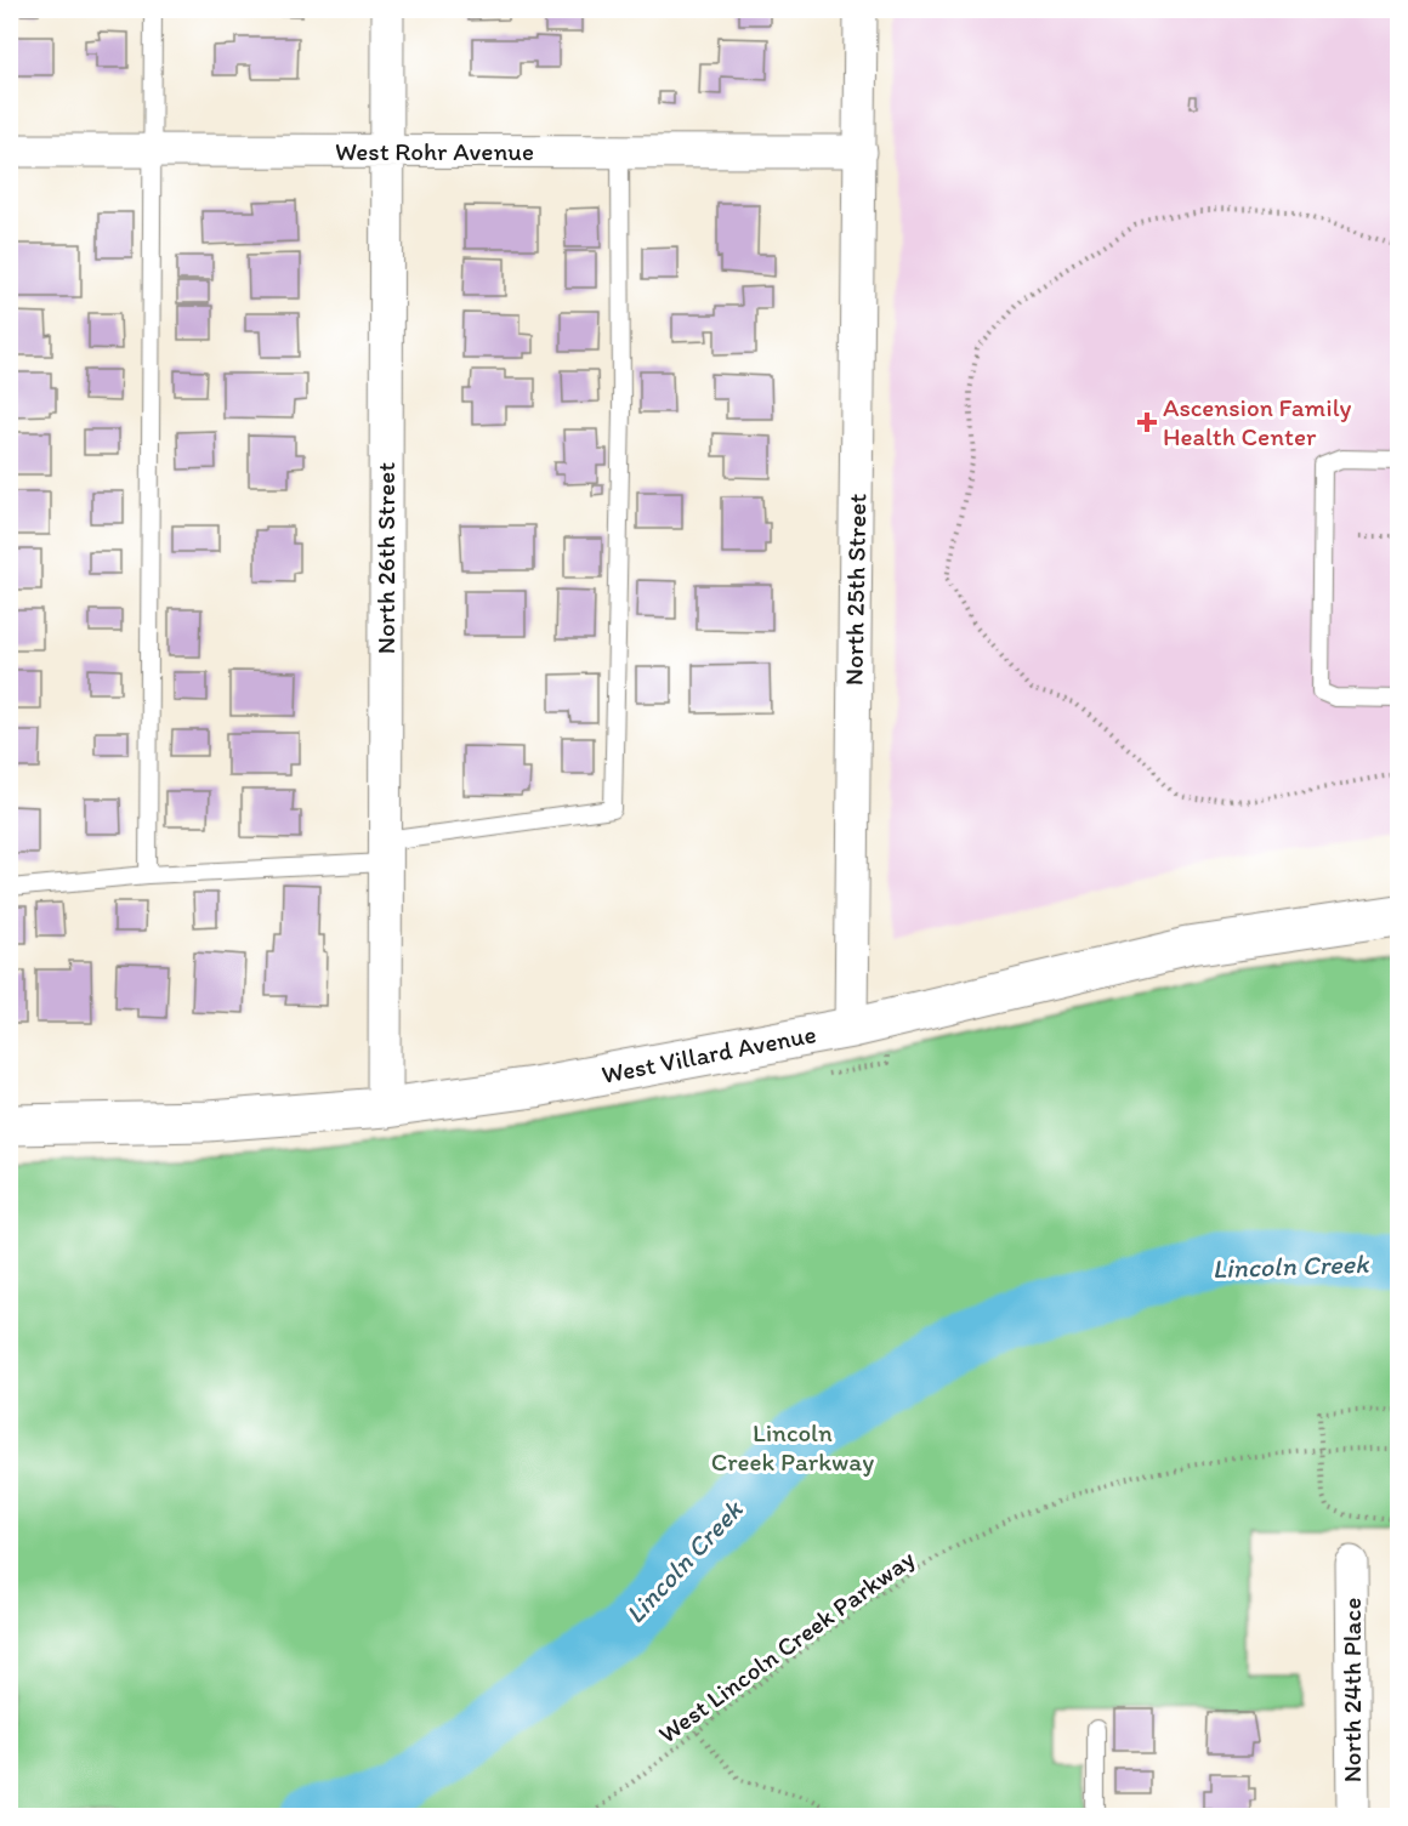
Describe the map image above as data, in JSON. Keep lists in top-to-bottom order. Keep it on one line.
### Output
{"streets":{"street":["West Rohr Avenue","North 26th Street","North 25th Street","West Villard Avenue","North 24th Place"],"path":["West Lincoln Creek Parkway"]},"crossings":[["West Rohr Avenue","North 26th Street"],["West Rohr Avenue","North 25th Street"],["North 26th Street","West Villard Avenue"],["North 25th Street","West Villard Avenue"]],"water":["Lincoln Creek"],"parks":["Lincoln Creek Parkway"],"places":{"health":["Ascension Family Health Center"]}}
